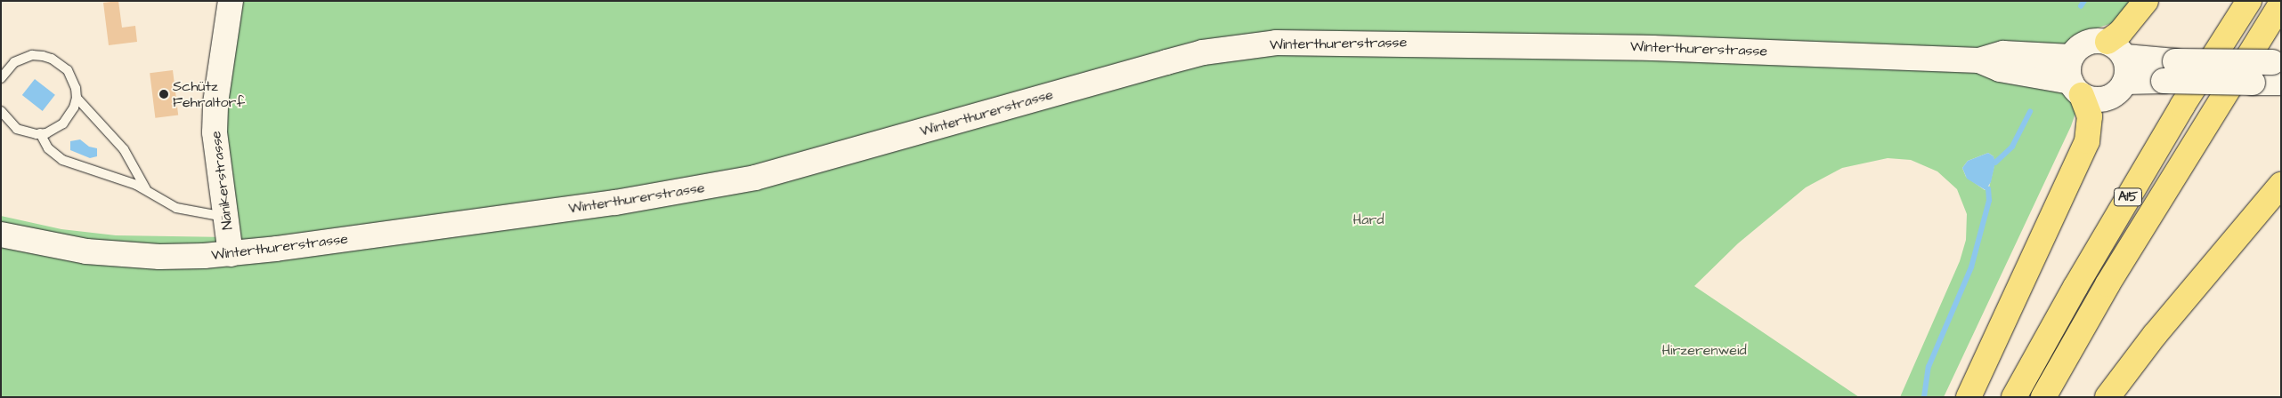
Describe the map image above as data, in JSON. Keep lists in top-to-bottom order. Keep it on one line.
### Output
{"streets":{"highway":["A15"],"main road":["Winterthurerstrasse","Nänikerstrasse"]},"crossings":[["Winterthurerstrasse","Nänikerstrasse"]],"parks":["Hard","Hirzerenweid"],"places":["Schütz Fehraltorf"]}
